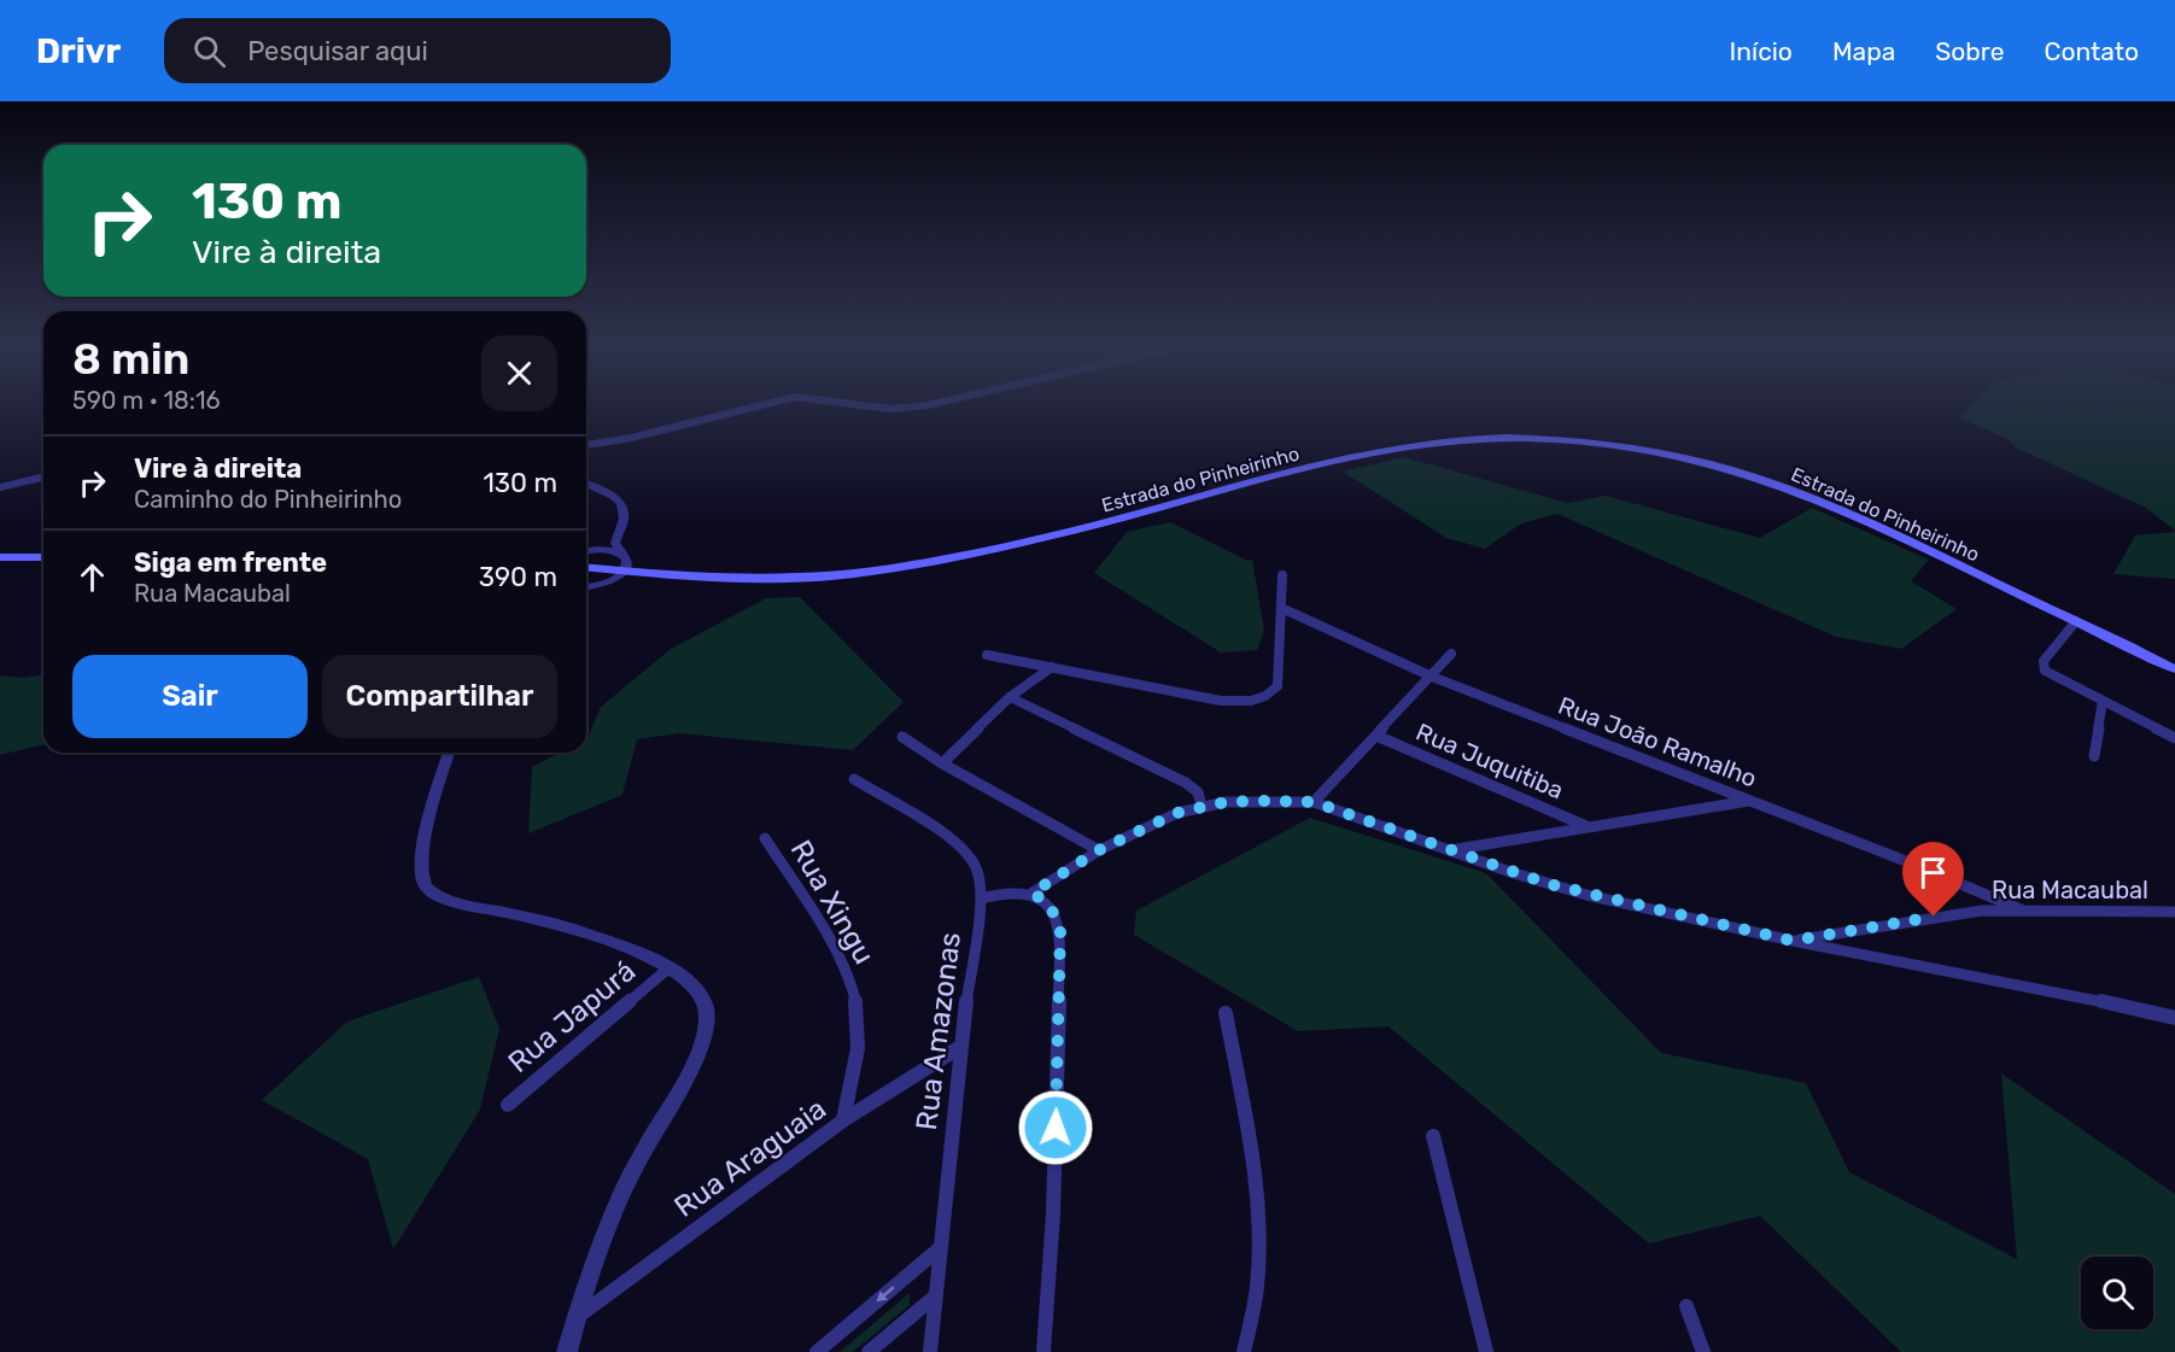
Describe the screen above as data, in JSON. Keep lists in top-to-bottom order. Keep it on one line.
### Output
{"streets":{"main road":["Estrada do Pinheirinho"],"street":["Rua João Ramalho","Rua Juquitiba","Rua Macaubal","Rua Xingu","Rua Japurá","Rua Amazonas","Rua Araguaia"]},"crossings":[["Rua João Ramalho","Rua Macaubal"],["Rua Xingu","Rua Araguaia"],["Rua Amazonas","Rua Araguaia"]],"page":{"header":"Drivr","search":"Pesquisar aqui","nav":["Início","Mapa","Sobre","Contato"],"turn":["130 m","Vire à direita"],"heading":["8 min","590 m · 18:16"],"list":[{"name":"Vire à direita","note":"Caminho do Pinheirinho","value":"130 m"},{"name":"Siga em frente","note":"Rua Macaubal","value":"390 m"}],"buttons":["Sair","Compartilhar"]}}
